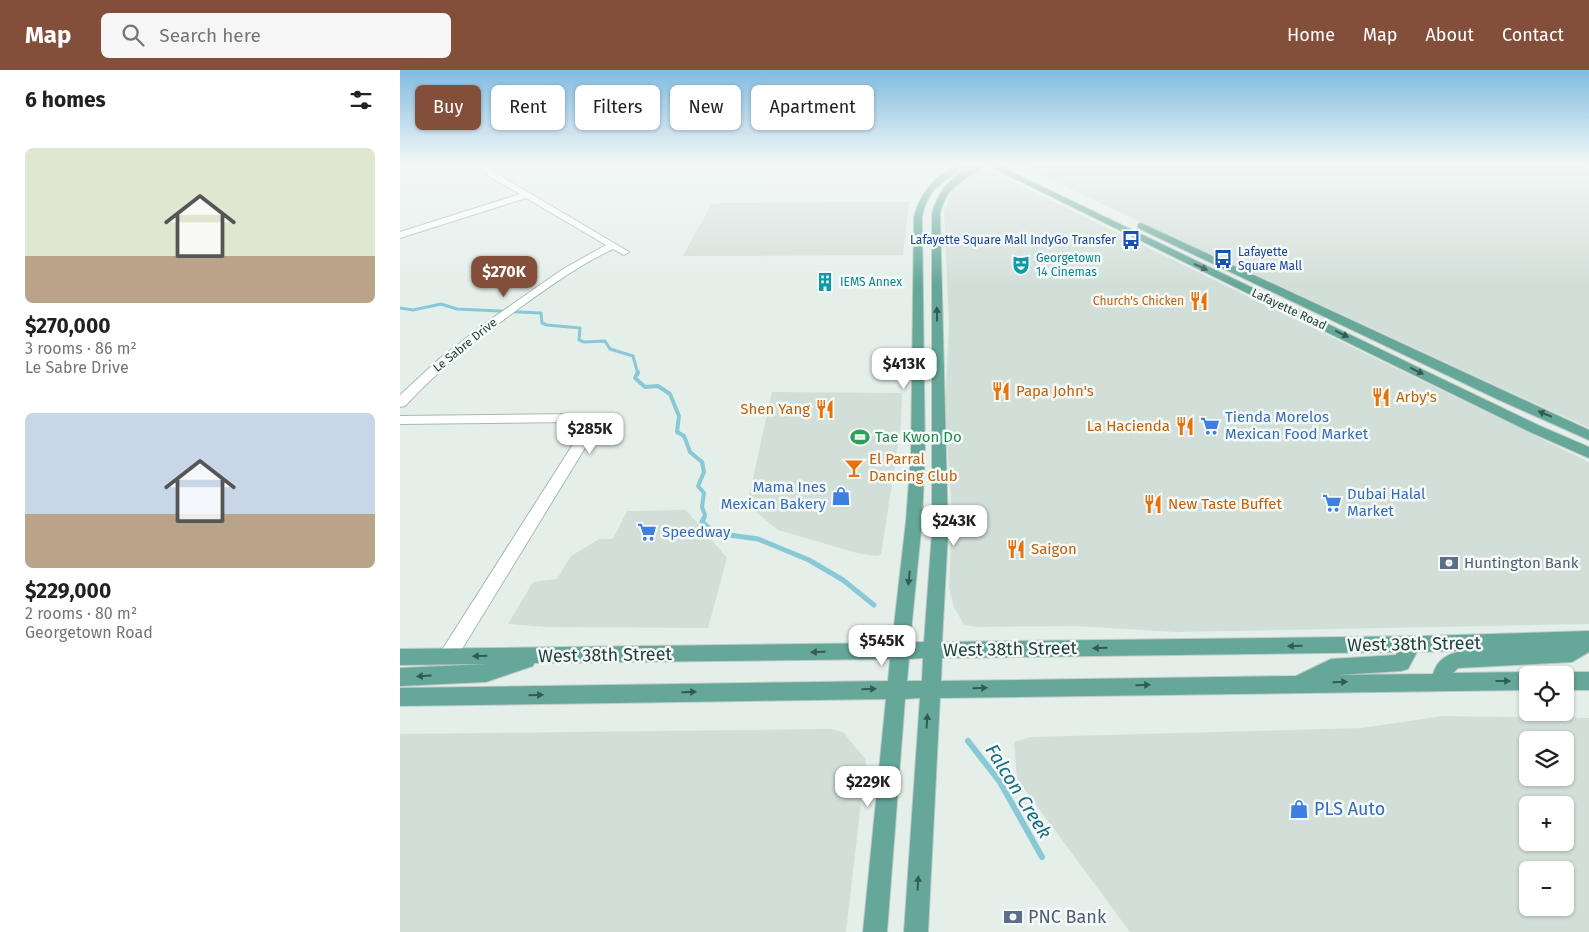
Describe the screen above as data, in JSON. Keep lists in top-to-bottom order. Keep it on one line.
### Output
{"streets":{"main road":["Lafayette Road","West 38th Street"],"street":["Le Sabre Drive"]},"water":["Falcon Creek"],"places":{"bus stop":["Lafayette Square Mall IndyGo Transfer","Lafayette Square Mall"],"theatre":["Georgetown 14 Cinemas"],"building":["IEMS Annex"],"restaurant":["Church's Chicken","Papa John's","Arby's","Shen Yang","La Hacienda","New Taste Buffet","Saigon"],"supermarket":["Tienda Morelos Mexican Food Market","Dubai Halal Market","Speedway"],"sports":["Tae Kwon Do"],"bar":["El Parral Dancing Club"],"shop":["Mama Ines Mexican Bakery","PLS Auto"],"bank":["Huntington Bank","PNC Bank"]},"page":{"header":"Map","search":"Search here","nav":["Home","Map","About","Contact"],"heading":"6 homes","chip":["Buy","Rent","Filters","New","Apartment"],"list":[{"name":"$270,000","note":"3 rooms · 86 m² · Le Sabre Drive"},{"name":"$229,000","note":"2 rooms · 80 m² · Georgetown Road"}],"price":["$270K","$413K","$285K","$243K","$545K","$229K"],"map_buttons":["+","−"]}}
